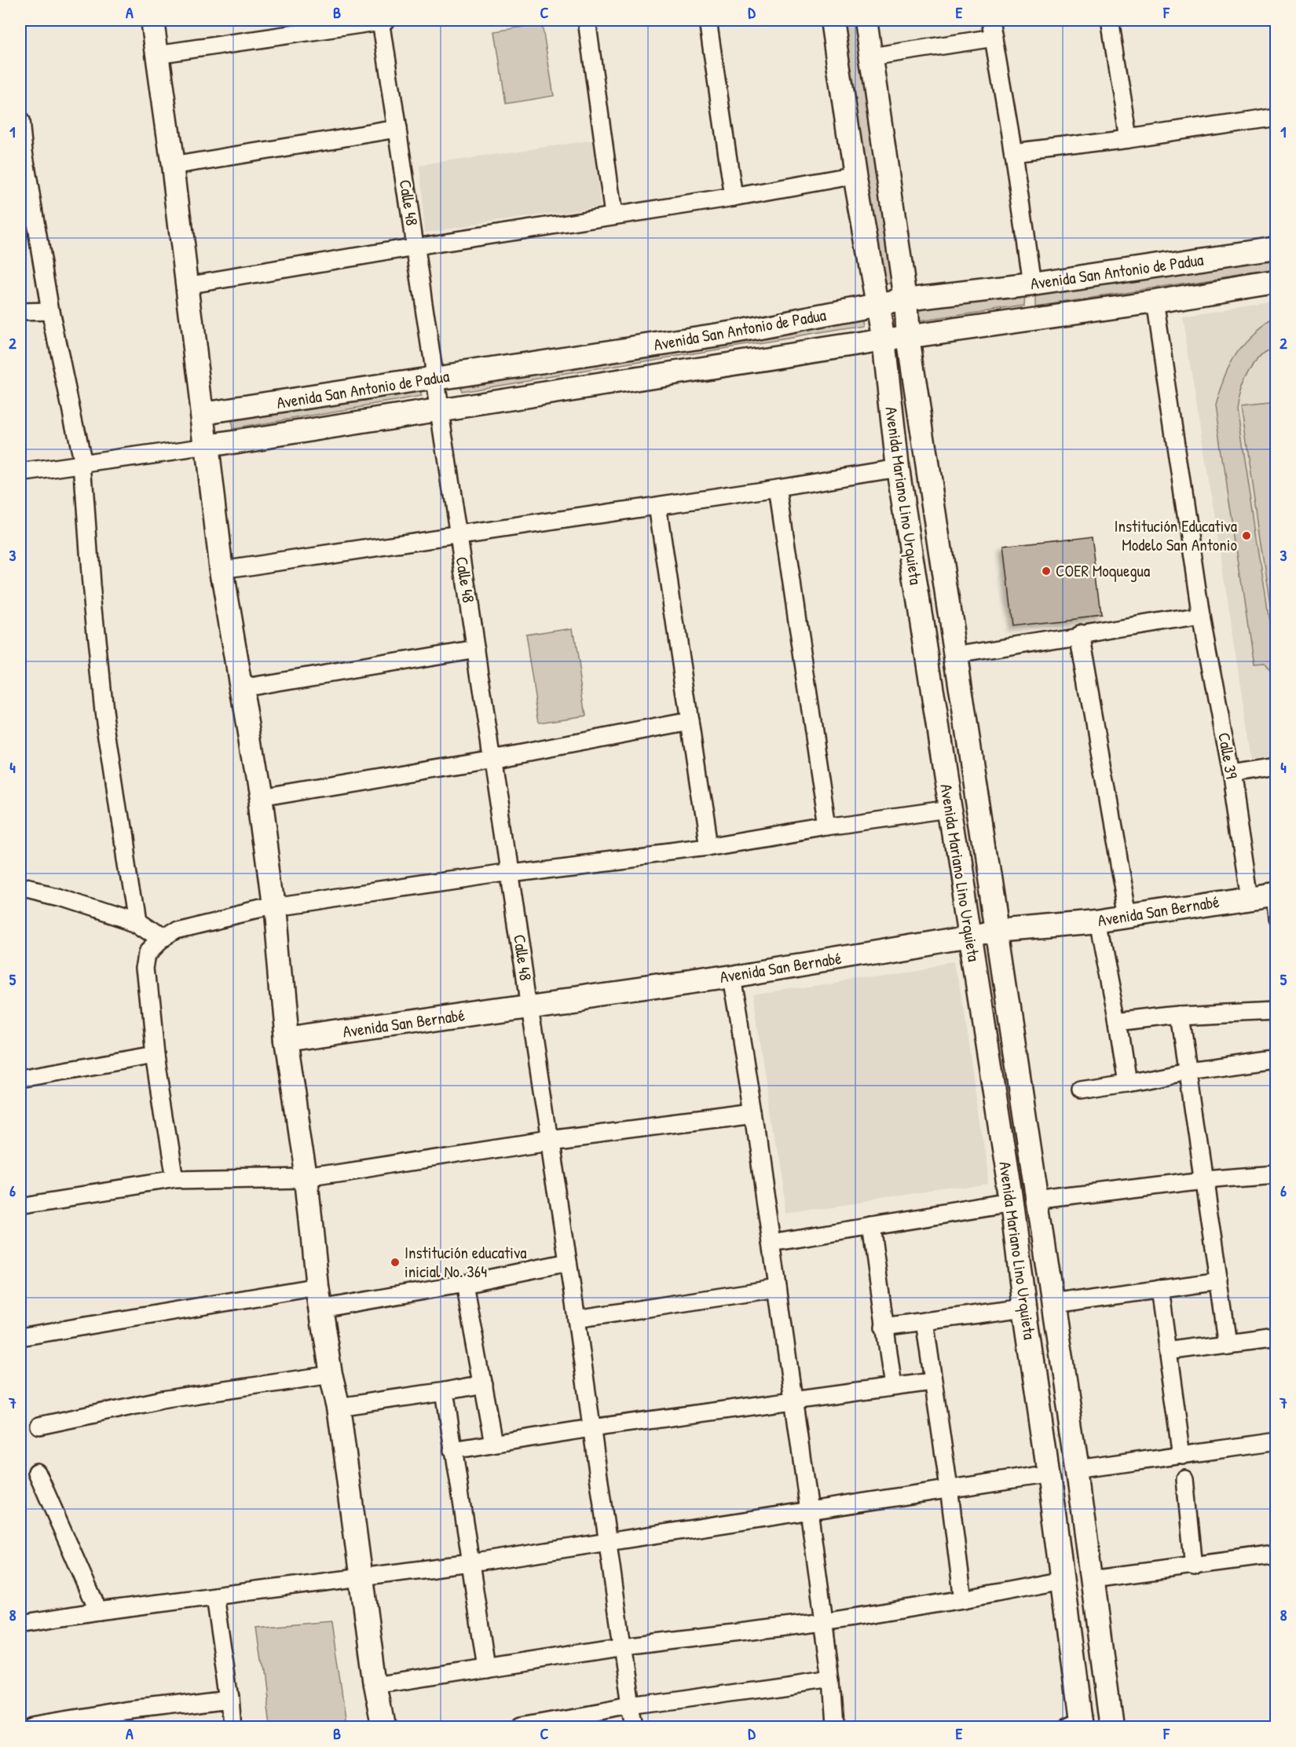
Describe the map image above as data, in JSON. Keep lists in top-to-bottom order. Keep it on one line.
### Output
{"streets":{"street":["Calle 48","Avenida San Antonio de Padua","Avenida Mariano Lino Urquieta","Calle 39","Avenida San Bernabé"]},"crossings":[["Calle 48","Avenida San Antonio de Padua"],["Calle 48","Avenida San Bernabé"],["Avenida San Antonio de Padua","Avenida Mariano Lino Urquieta"],["Avenida San Antonio de Padua","Calle 39"],["Avenida Mariano Lino Urquieta","Avenida San Bernabé"],["Calle 39","Avenida San Bernabé"]],"places":["Institución Educativa Modelo San Antonio","COER Moquegua","Institución educativa inicial No. 364"],"grid":{"columns":["A","B","C","D","E","F"],"rows":["1","2","3","4","5","6","7","8"]}}
